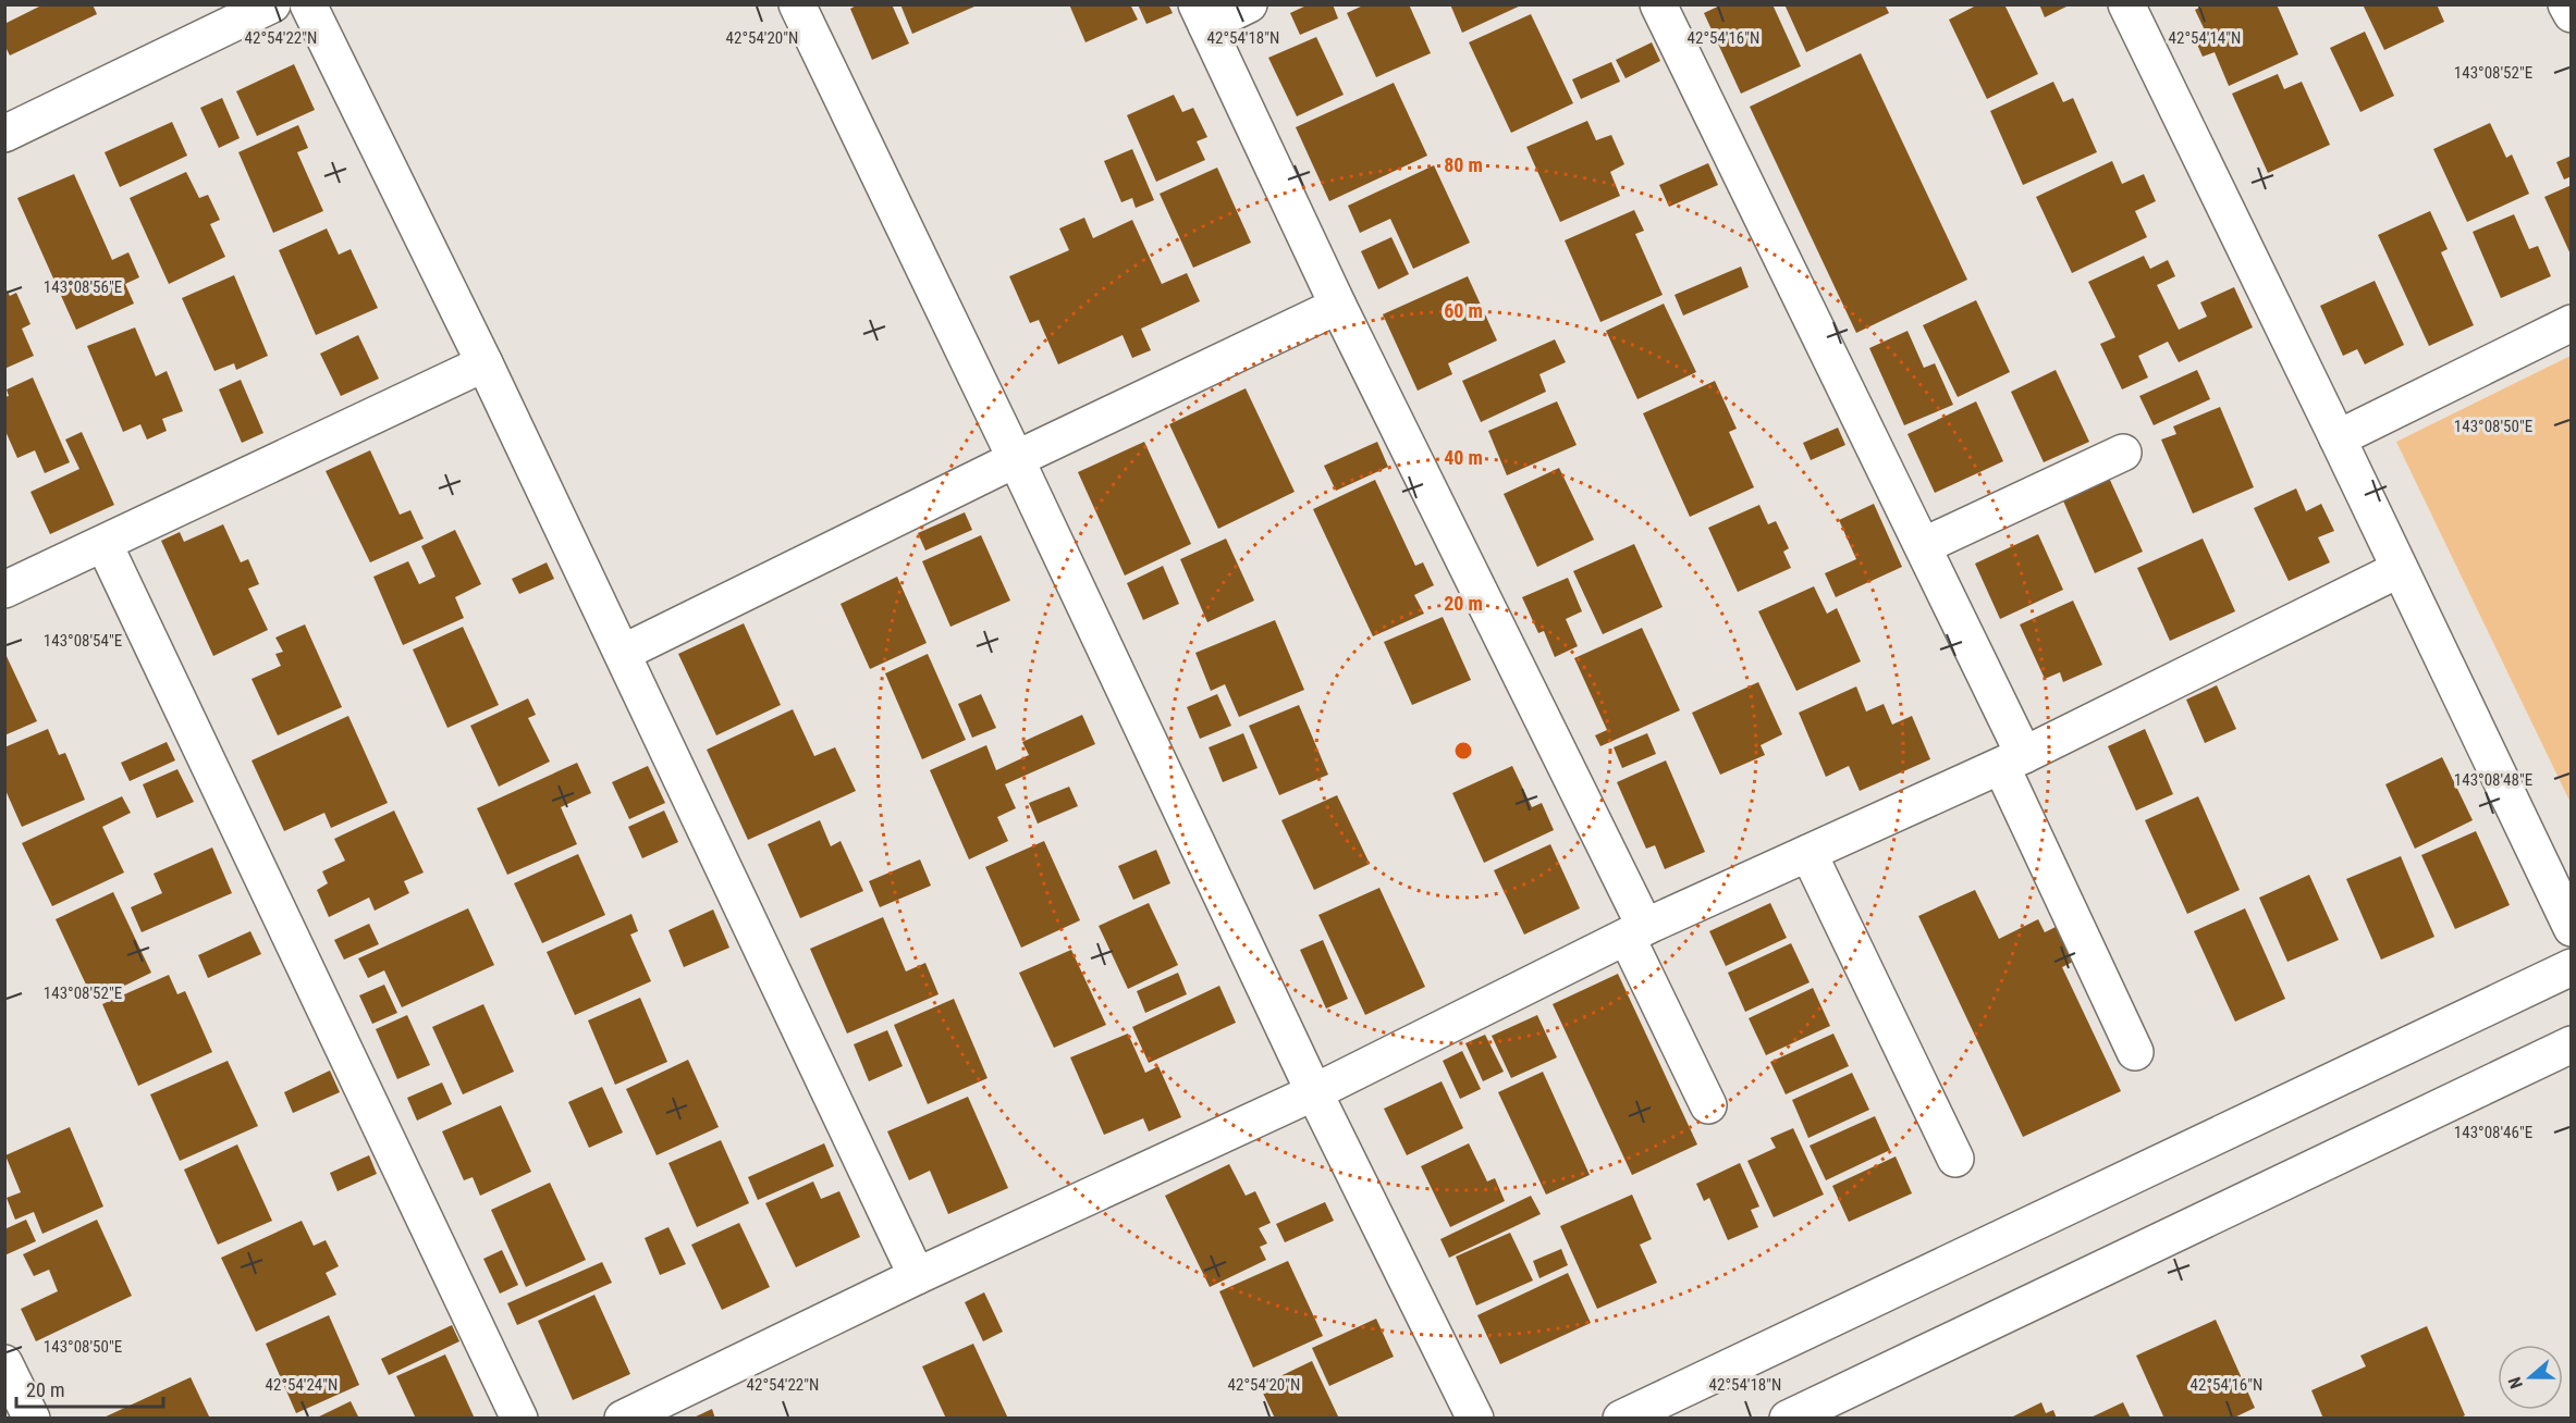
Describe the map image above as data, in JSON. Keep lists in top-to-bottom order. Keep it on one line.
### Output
{"scale_bar":"20 m","north":"left","coordinates":["42°54'22\"N","42°54'20\"N","42°54'18\"N","42°54'16\"N","42°54'14\"N","143°08'52\"E","143°08'56\"E","143°08'50\"E","143°08'54\"E","143°08'48\"E","143°08'46\"E","42°54'24\"N"],"rings":["80 m","60 m","40 m","20 m"]}
